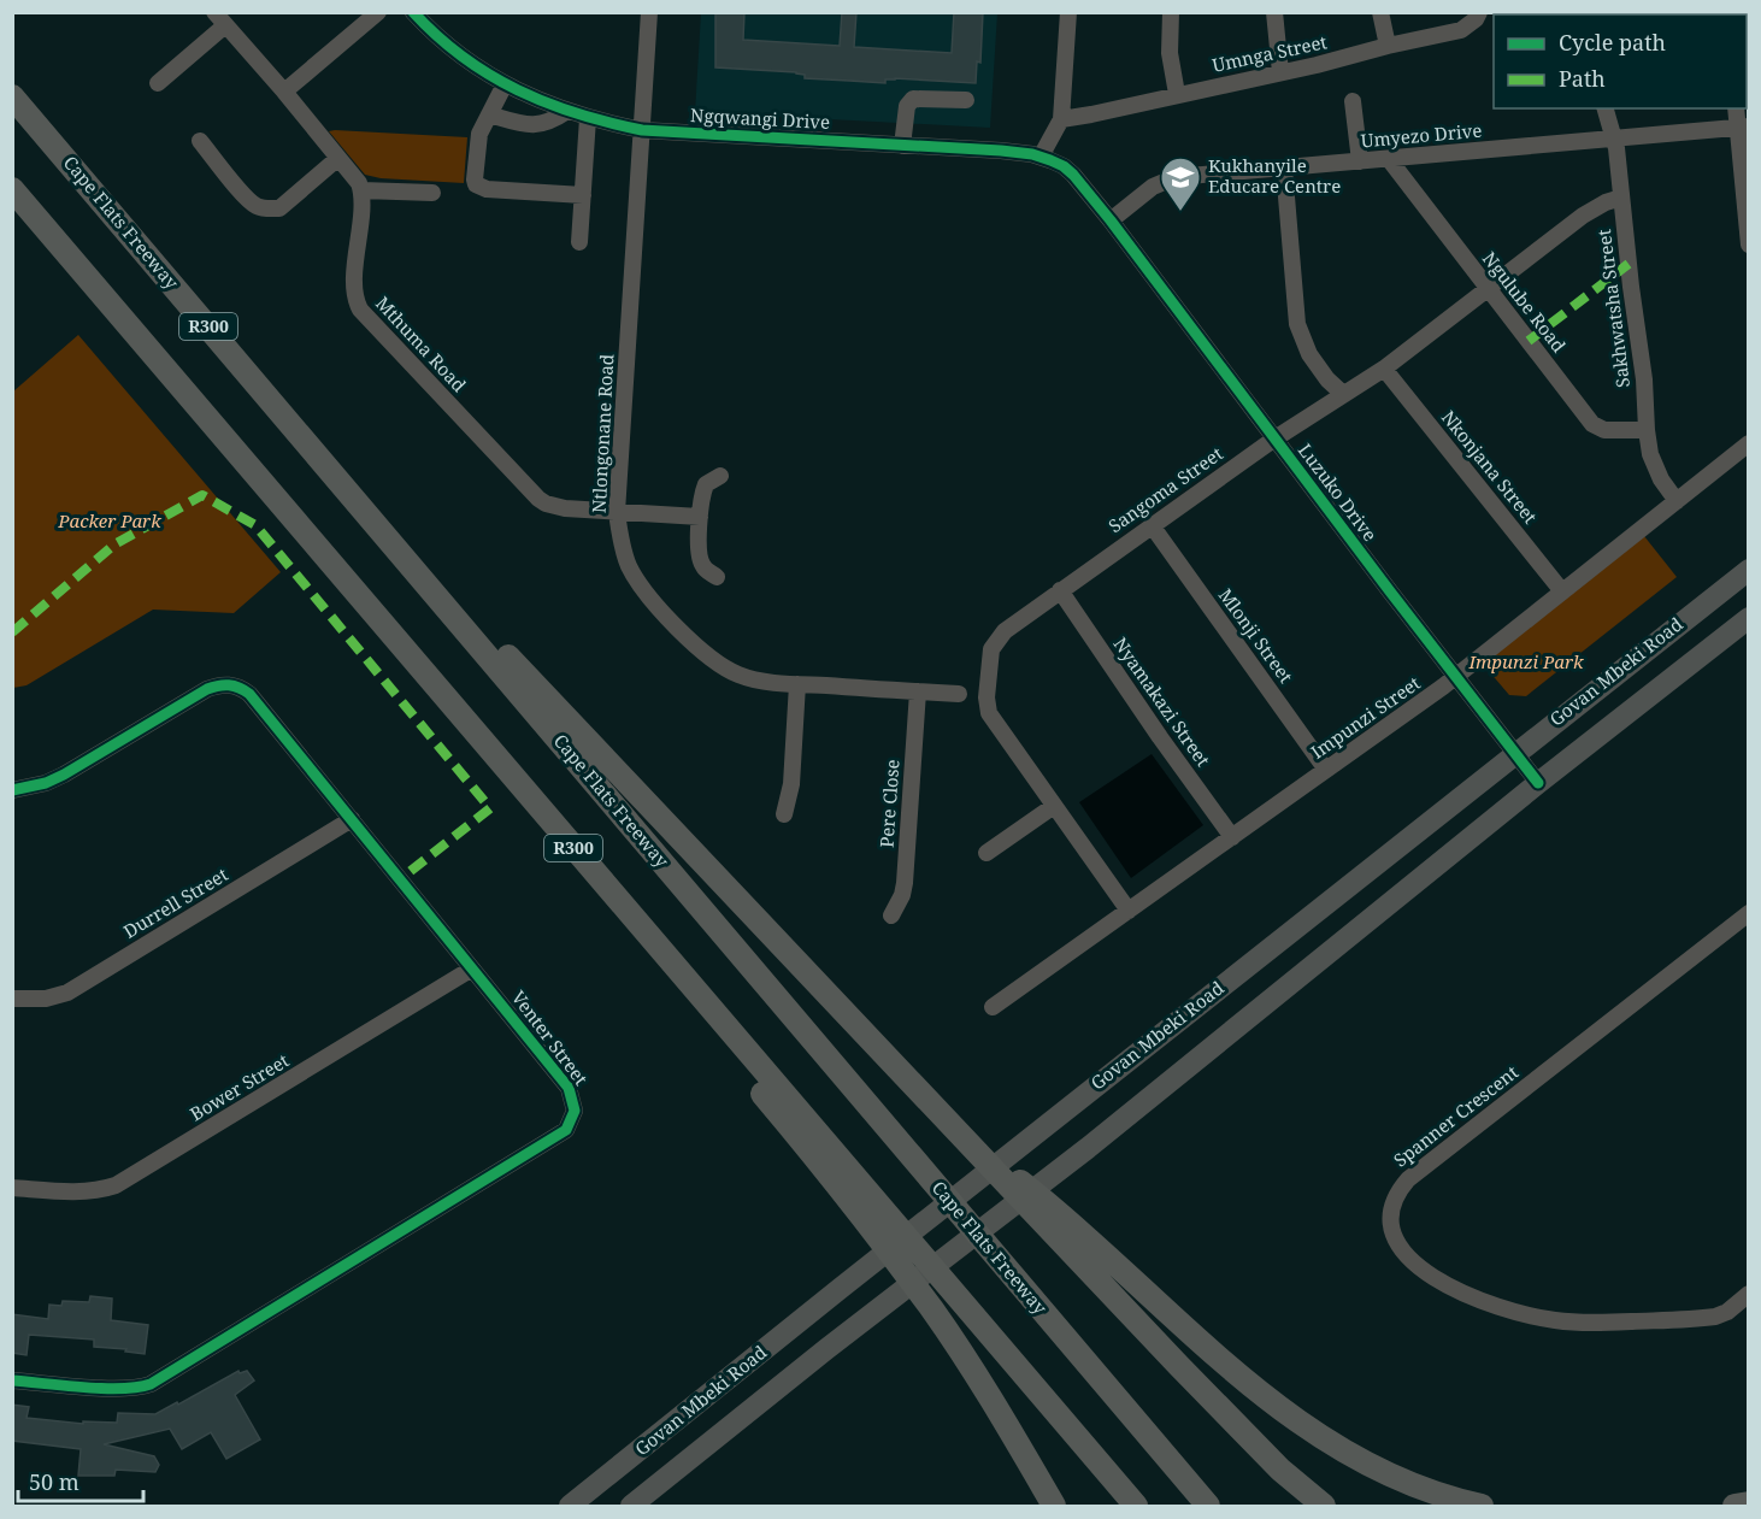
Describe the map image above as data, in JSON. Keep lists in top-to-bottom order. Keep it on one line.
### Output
{"streets":{"highway":["Cape Flats Freeway","R300"],"main road":["Govan Mbeki Road"],"street":["Umnga Street","Ngqwangi Drive","Umyezo Drive","Ngulube Road","Sakhwatsha Street","Mthuma Road","Ntlongonane Road","Nkonjana Street","Sangoma Street","Luzuko Drive","Mlonji Street","Nyamakazi Street","Impunzi Street","Pere Close","Durrell Street","Venter Street","Bower Street","Spanner Crescent"]},"crossings":[["Ngqwangi Drive","Umyezo Drive"],["Ngqwangi Drive","Ntlongonane Road"],["Ngqwangi Drive","Luzuko Drive"],["Umyezo Drive","Ngulube Road"],["Umyezo Drive","Sakhwatsha Street"],["Umyezo Drive","Luzuko Drive"],["Ngulube Road","Sakhwatsha Street"],["Ngulube Road","Sangoma Street"],["Sakhwatsha Street","Sangoma Street"],["Sakhwatsha Street","Impunzi Street"],["Mthuma Road","Ntlongonane Road"],["Ntlongonane Road","Pere Close"],["Nkonjana Street","Sangoma Street"],["Nkonjana Street","Impunzi Street"],["Sangoma Street","Luzuko Drive"],["Sangoma Street","Mlonji Street"],["Sangoma Street","Nyamakazi Street"],["Sangoma Street","Impunzi Street"],["Luzuko Drive","Govan Mbeki Road"],["Luzuko Drive","Impunzi Street"],["Mlonji Street","Impunzi Street"],["Nyamakazi Street","Impunzi Street"],["Durrell Street","Venter Street"],["Venter Street","Bower Street"]],"parks":["Packer Park","Impunzi Park"],"places":{"school or university":["Kukhanyile Educare Centre"]},"legend":["Cycle path","Path"],"scale_bar":"50 m"}
